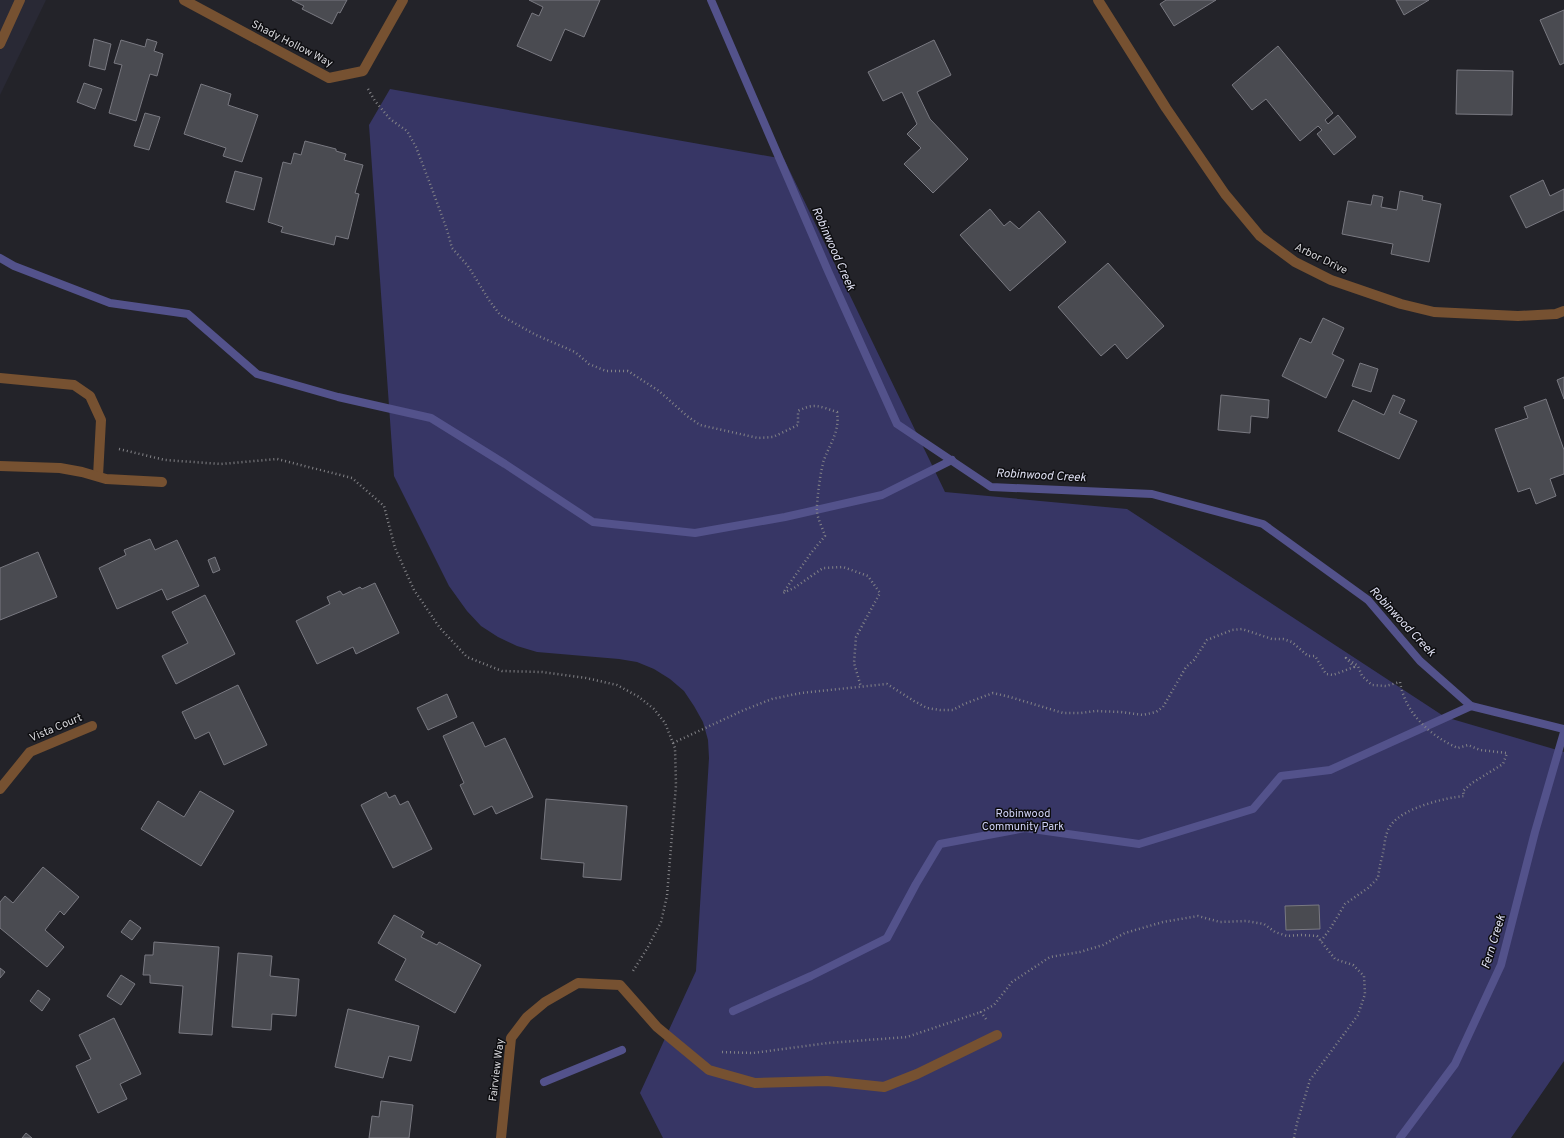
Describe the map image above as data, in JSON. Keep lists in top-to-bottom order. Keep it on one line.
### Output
{"streets":{"street":["Shady Hollow Way","Arbor Drive","Vista Court","Fairview Way"]},"water":["Robinwood Creek","Fern Creek"],"parks":["Robinwood Community Park"]}
